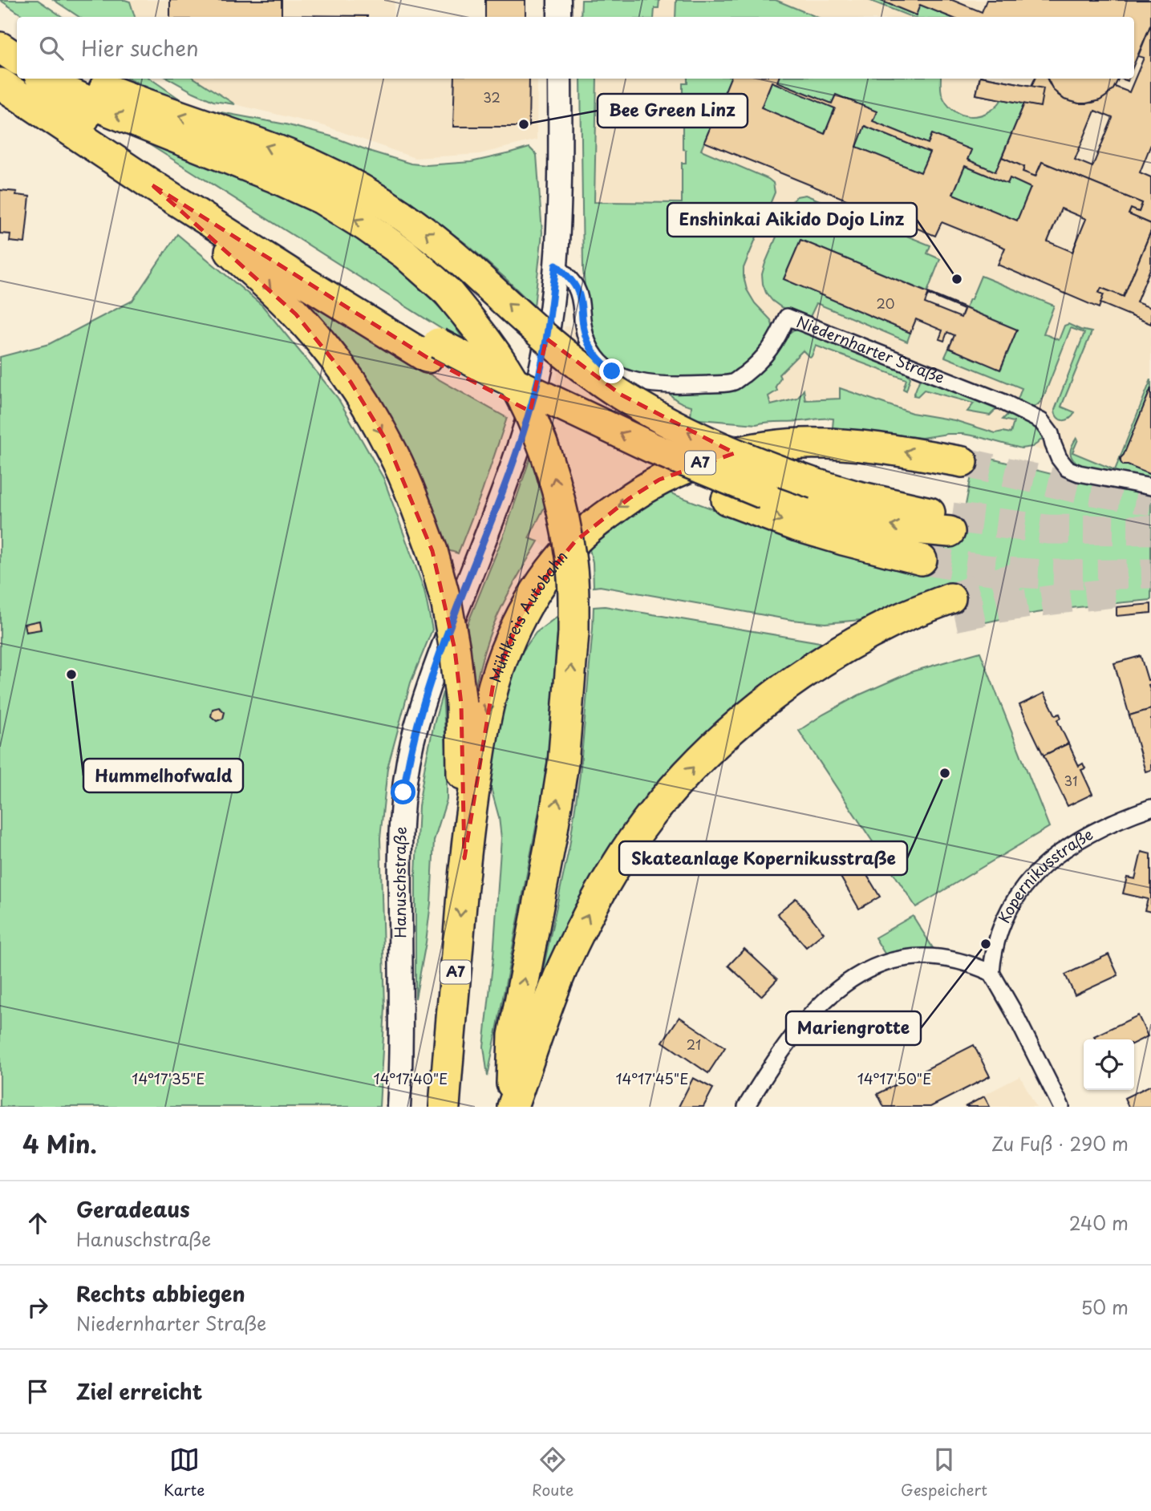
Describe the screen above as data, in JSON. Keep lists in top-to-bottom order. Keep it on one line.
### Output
{"streets":{"highway":["A7","Mühlkreis Autobahn"],"street":["Niedernharter Straße","Kopernikusstraße","Hanuschstraße"]},"crossings":[["Niedernharter Straße","Hanuschstraße"]],"places":["Bee Green Linz","Enshinkai Aikido Dojo Linz","Hummelhofwald","Skateanlage Kopernikusstraße","Mariengrotte"],"house_numbers":["32","20","31","21"],"page":{"search":"Hier suchen","heading":["4 Min.","Zu Fuß · 290 m"],"list":[["Geradeaus","Hanuschstraße","240 m"],["Rechts abbiegen","Niedernharter Straße","50 m"],"Ziel erreicht"],"nav":["Karte","Route","Gespeichert"]},"coordinates":["14°17'35\"E","14°17'40\"E","14°17'45\"E","14°17'50\"E"]}
